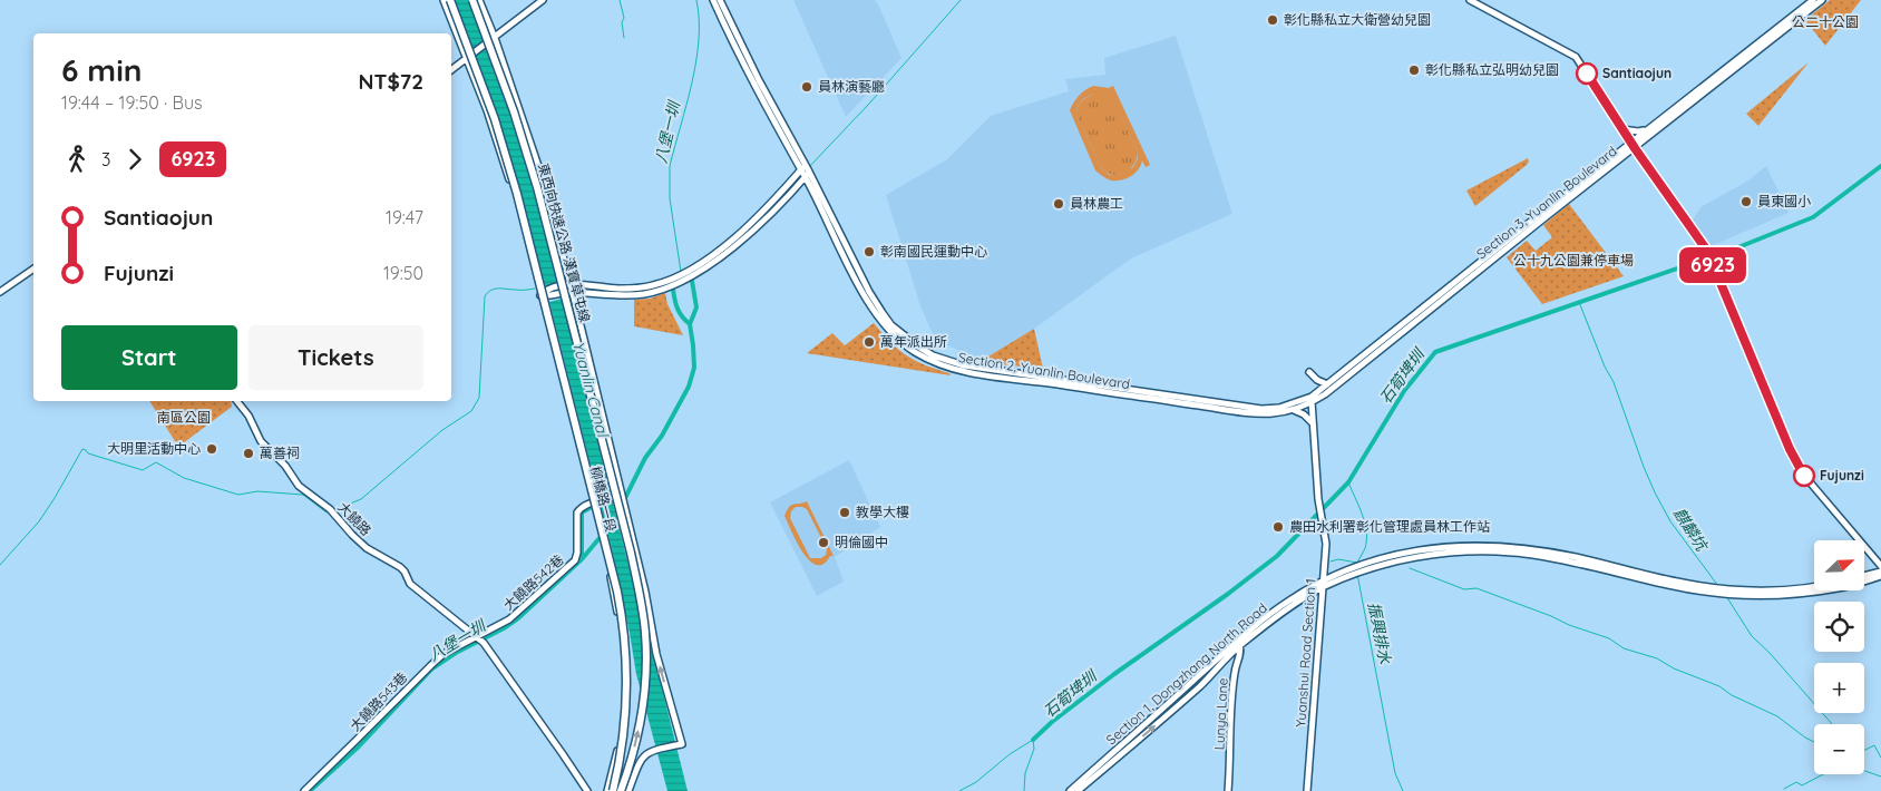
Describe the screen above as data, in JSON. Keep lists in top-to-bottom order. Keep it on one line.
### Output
{"streets":{"highway":["東西向快速公路 漢寶草屯線"],"street":["Section 3, Yuanlin Boulevard","Section 2, Yuanlin Boulevard","柳橋路一段","大饒路","大饒路542巷","Yuanshui Road Section 1","Section 1, Dongzhang North Road","大饒路543巷","Lunya Lane"]},"crossings":[["Section 3, Yuanlin Boulevard","Section 2, Yuanlin Boulevard"],["Section 3, Yuanlin Boulevard","Yuanshui Road Section 1"],["Section 2, Yuanlin Boulevard","Yuanshui Road Section 1"],["柳橋路一段","大饒路542巷"],["大饒路","大饒路542巷"],["大饒路","大饒路543巷"],["大饒路542巷","大饒路543巷"],["Yuanshui Road Section 1","Section 1, Dongzhang North Road"],["Section 1, Dongzhang North Road","Lunya Lane"]],"water":["八堡一圳","石筍埤圳","Yuanlin Canal","麒麟坑","振興排水"],"parks":["公二十公園","公十九公園兼停車場","南區公園"],"places":["彰化縣私立大衛營幼兒園","彰化縣私立弘明幼兒園","Santiaojun","員林演藝廳","員東國小","員林農工","彰南國民運動中心","萬年派出所","大明里活動中心","萬善祠","Fujunzi","教學大樓","農田水利署彰化管理處員林工作站","明倫國中"],"lines":["bus line 6923"],"north":"top right","page":{"on_map":"6923","heading":["6 min","19:44 – 19:50 · Bus","NT$72"],"legs":["3","6923"],"list":[{"name":"Santiaojun","value":"19:47"},{"name":"Fujunzi","value":"19:50"}],"buttons":["Start","Tickets"],"map_buttons":["+","−"]}}
